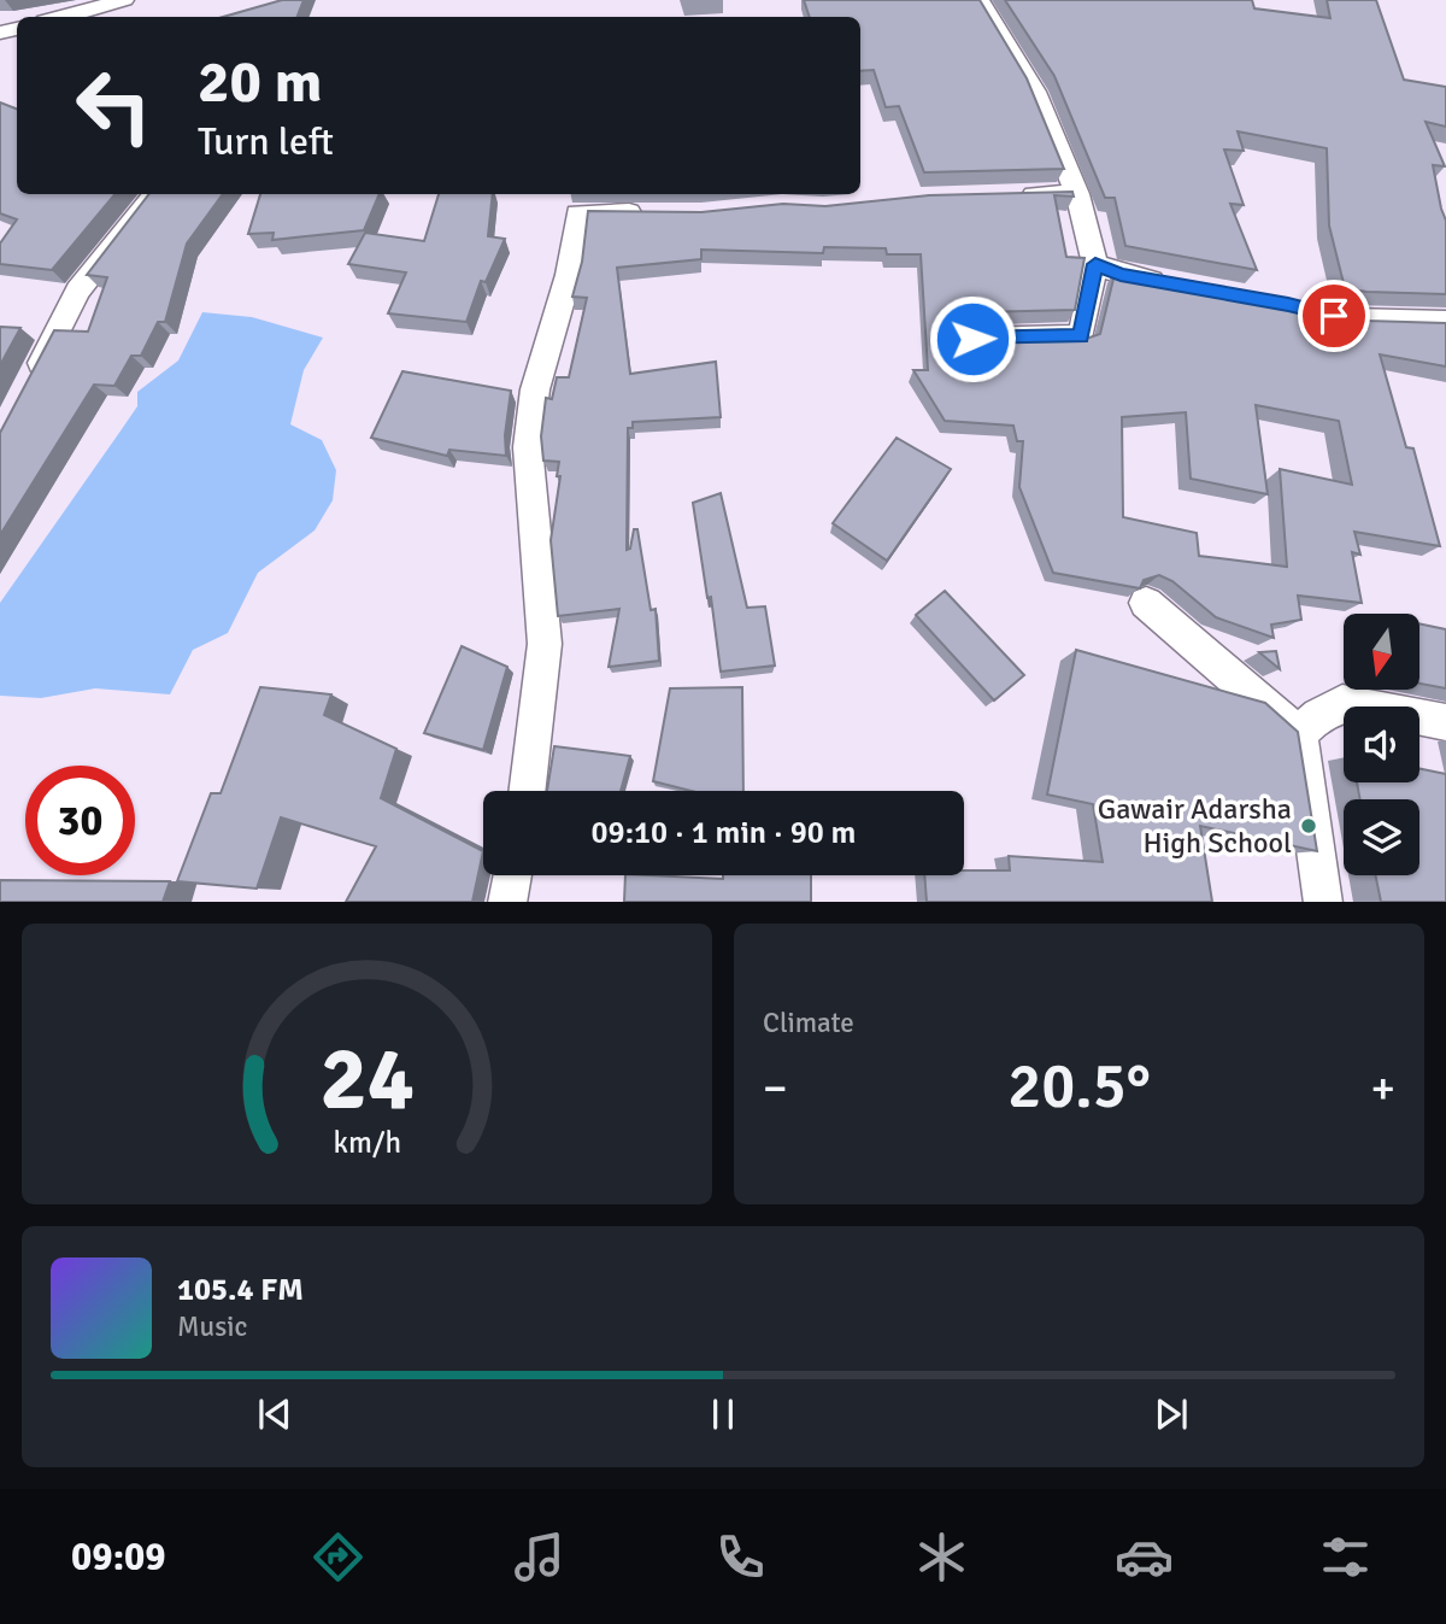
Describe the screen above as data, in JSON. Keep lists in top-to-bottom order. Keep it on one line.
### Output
{"places":["Gawair Adarsha High School"],"north":"bottom","page":{"turn":["20 m","Turn left"],"limit":"30","trip":"09:10 · 1 min · 90 m","tile":"Climate","heat":["−","20.5°","+"],"song":["105.4 FM","Music"],"tabs":"09:09","gauge":["24","km/h"]}}
